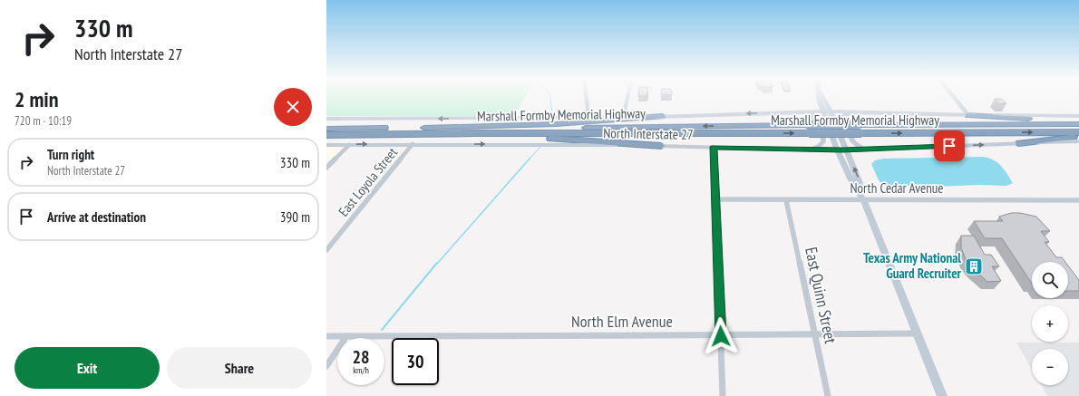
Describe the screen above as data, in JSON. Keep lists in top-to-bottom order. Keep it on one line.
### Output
{"streets":{"highway":["Marshall Formby Memorial Highway"],"main road":["North Interstate 27"],"street":["East Loyola Street","North Cedar Avenue","East Quinn Street","North Elm Avenue"]},"crossings":[["North Interstate 27","East Loyola Street"],["North Cedar Avenue","East Quinn Street"],["East Quinn Street","North Elm Avenue"]],"places":{"building":["Texas Army National Guard Recruiter"]},"page":{"turn":["330 m","North Interstate 27"],"heading":["2 min","720 m · 10:19"],"list":[{"name":"Turn right","note":"North Interstate 27","value":"330 m"},{"name":"Arrive at destination","value":"390 m"}],"map_buttons":["+","−"],"speed":"28 km/h","limit":"30","buttons":["Exit","Share"]}}
